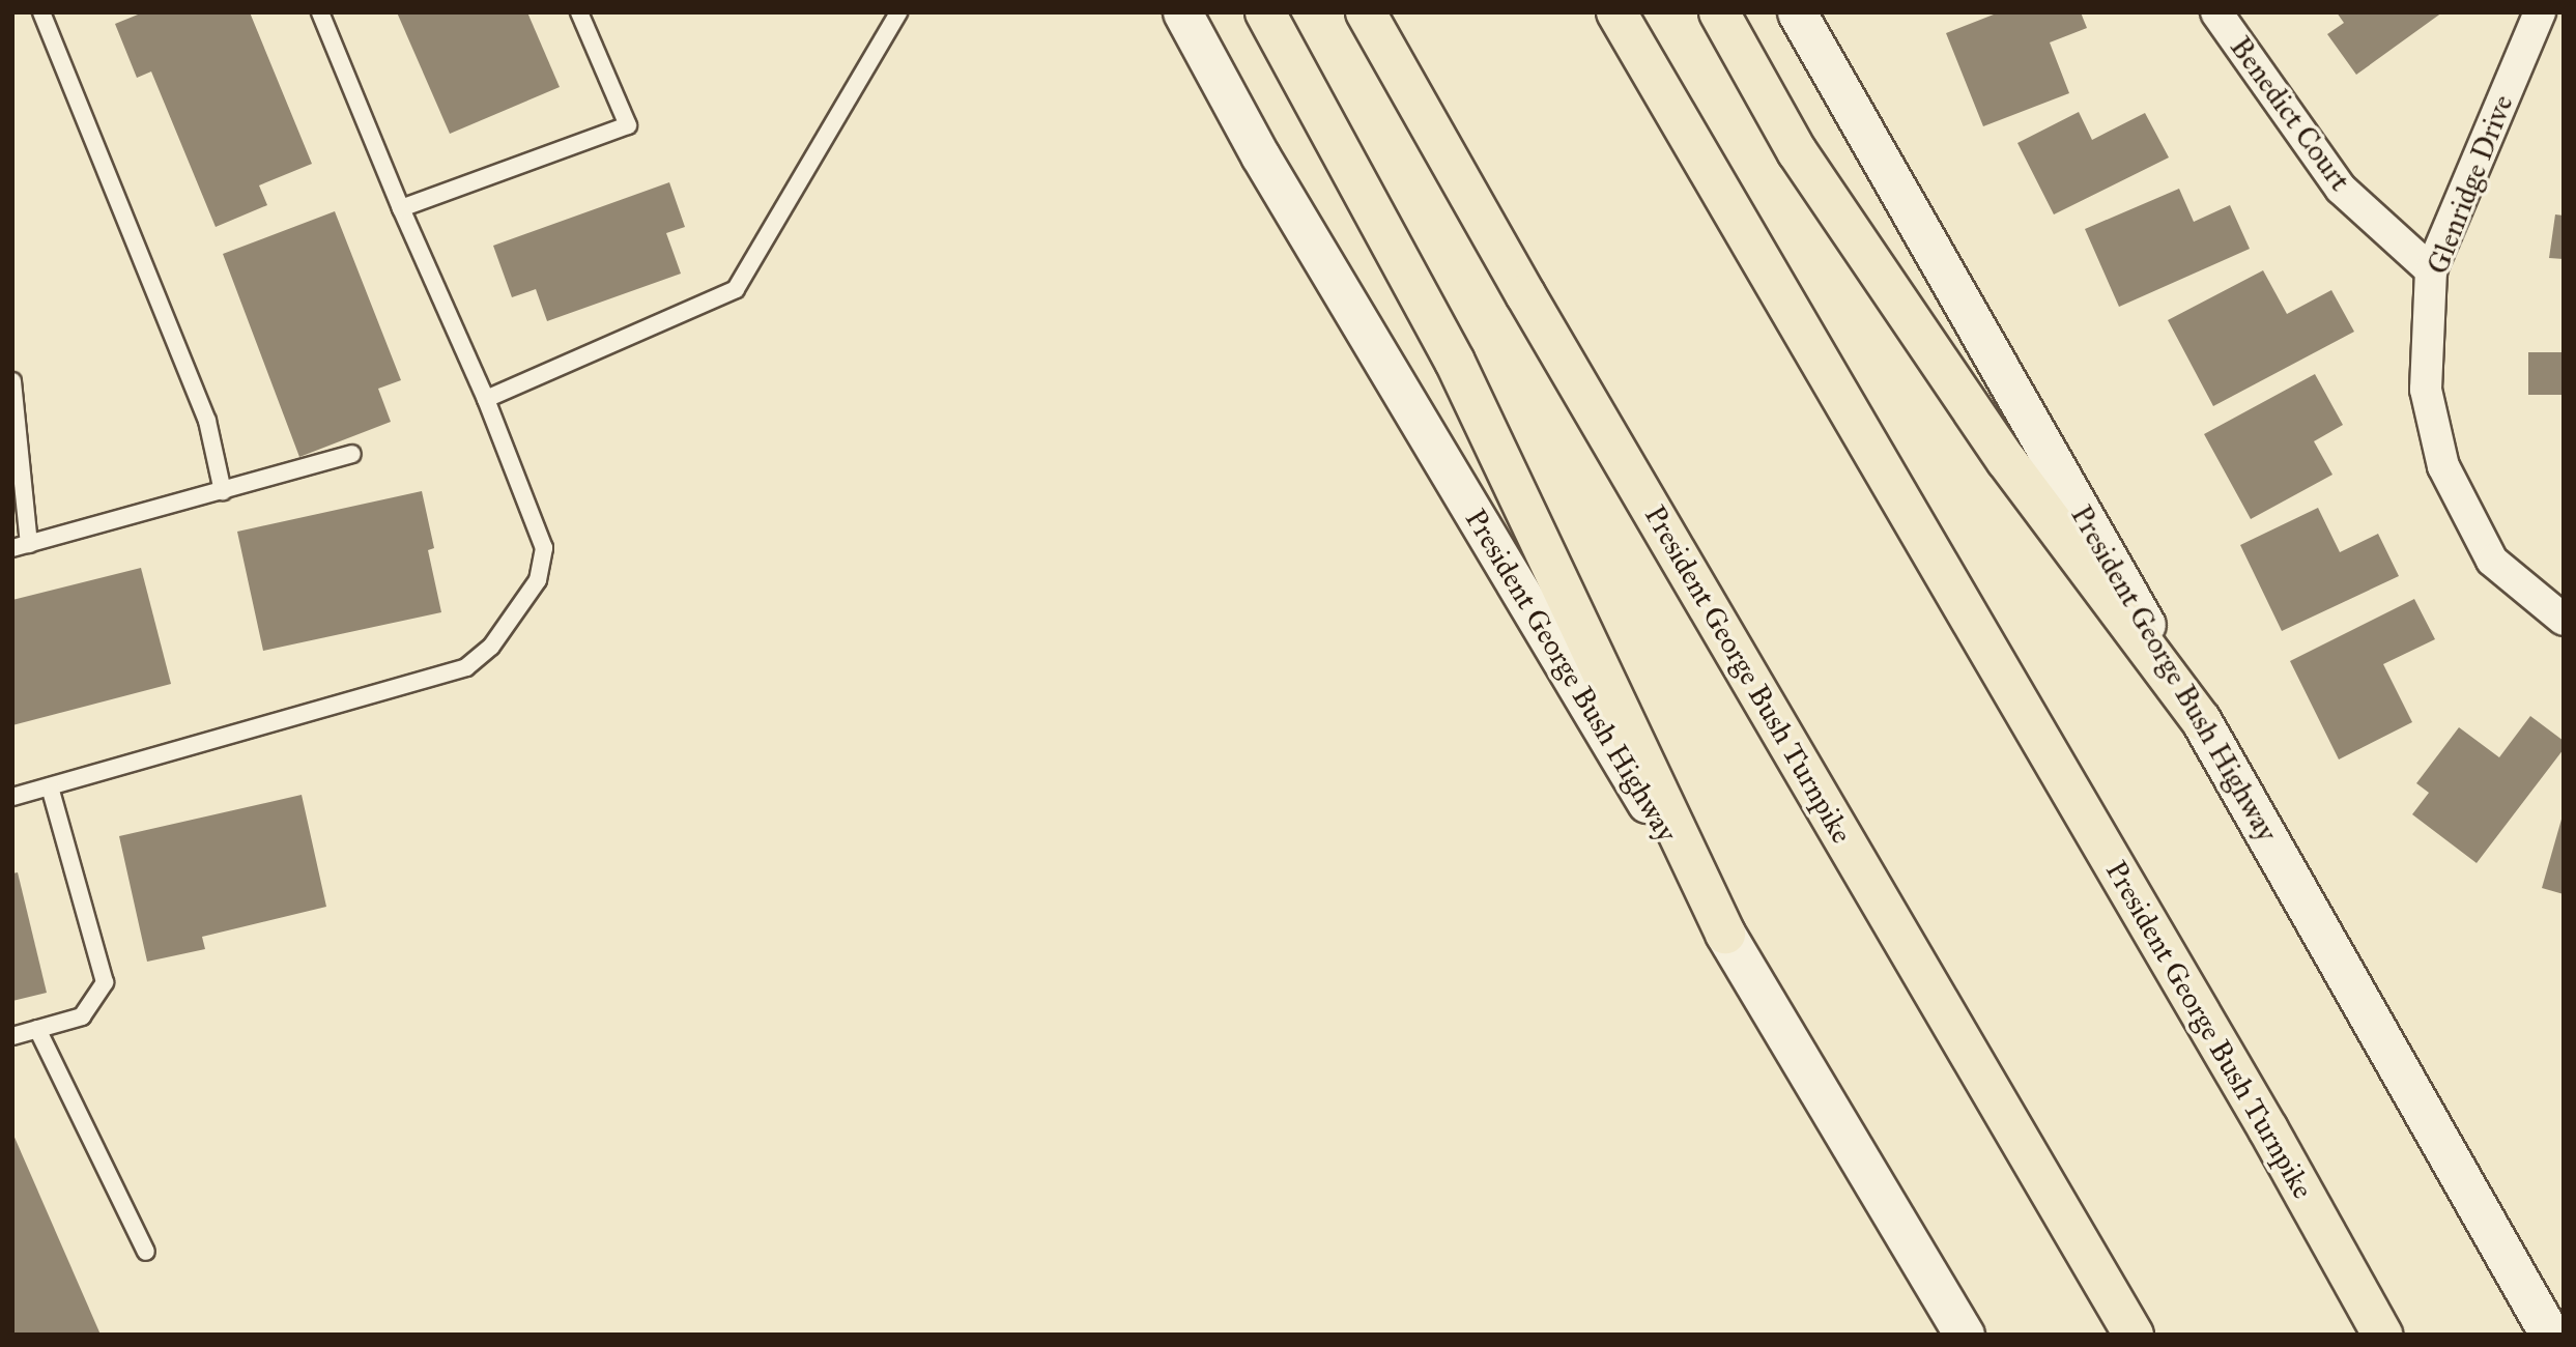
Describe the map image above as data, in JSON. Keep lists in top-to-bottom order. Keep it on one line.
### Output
{"streets":{"highway":["President George Bush Turnpike"],"main road":["President George Bush Highway"],"street":["Benedict Court","Glenridge Drive"]},"crossings":[["Benedict Court","Glenridge Drive"]]}
